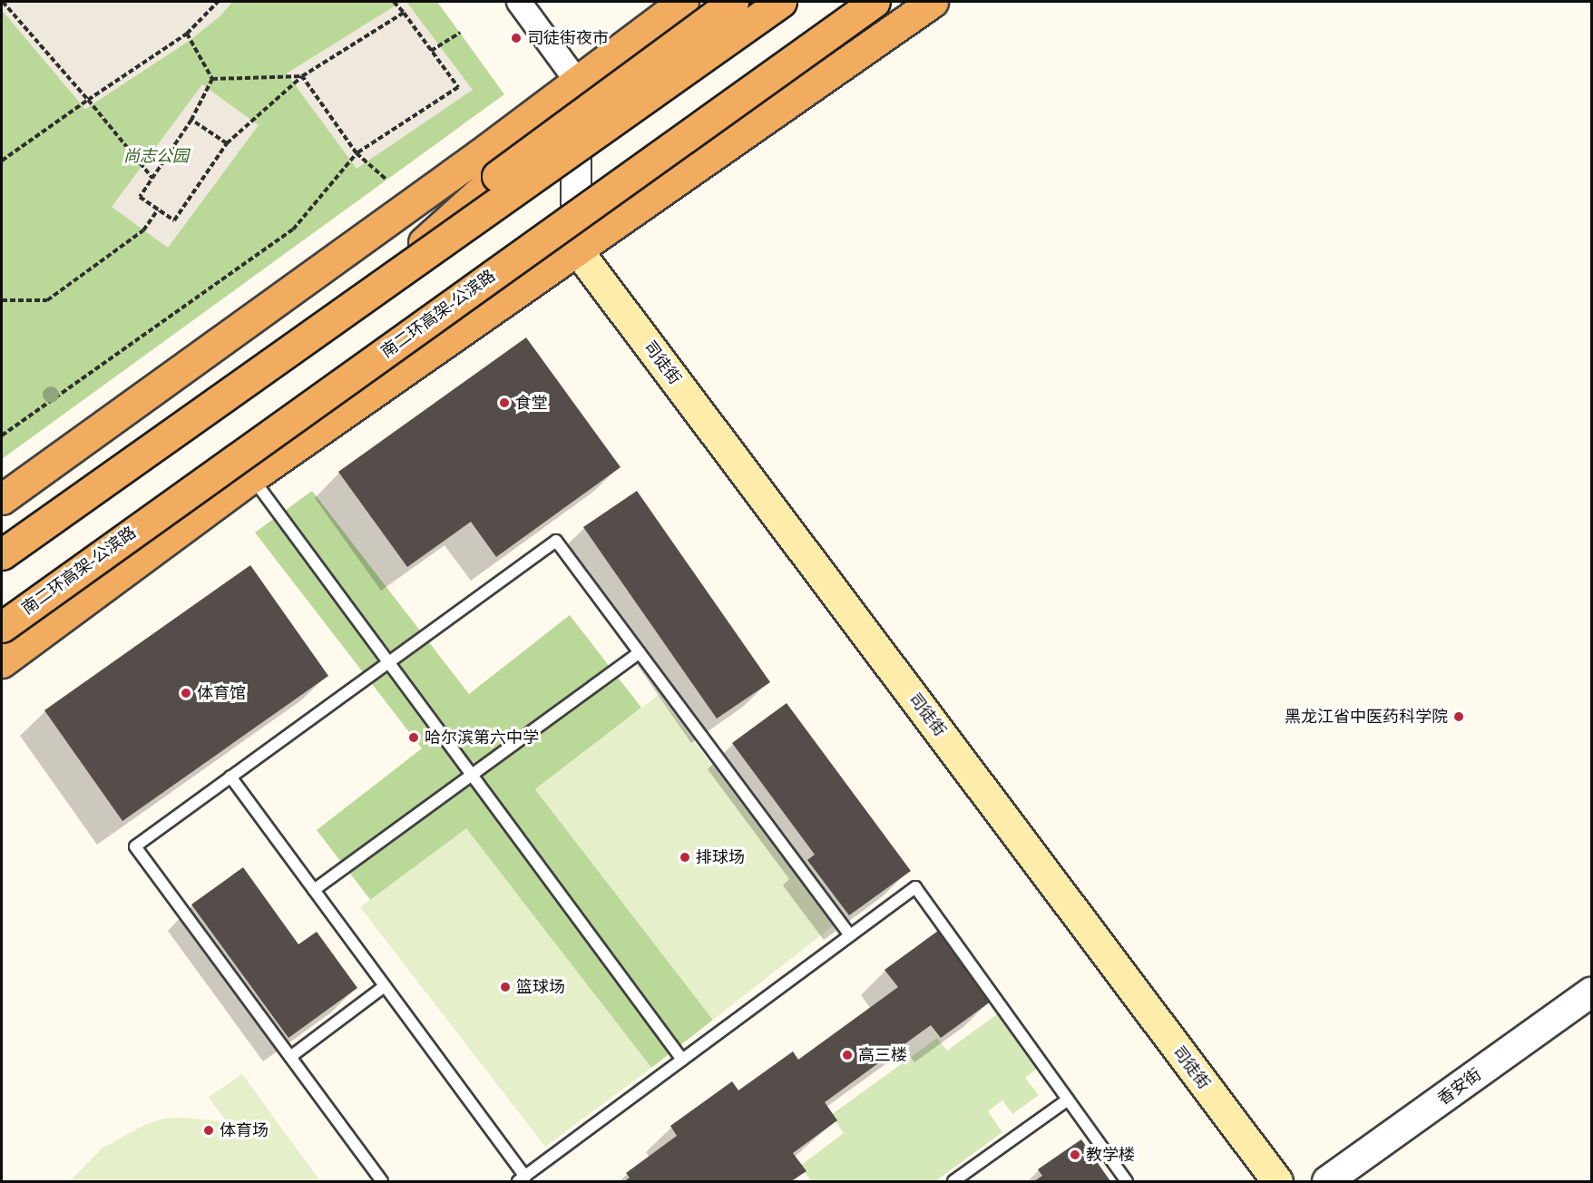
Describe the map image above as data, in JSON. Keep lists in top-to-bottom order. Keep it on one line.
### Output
{"streets":{"highway":["南二环高架-公滨路"],"main road":["司徒街"],"street":["香安街"]},"parks":["尚志公园"],"places":["司徒街夜市","食堂","体育馆","黑龙江省中医药科学院","哈尔滨第六中学","排球场","篮球场","高三楼","体育场","教学楼"]}
